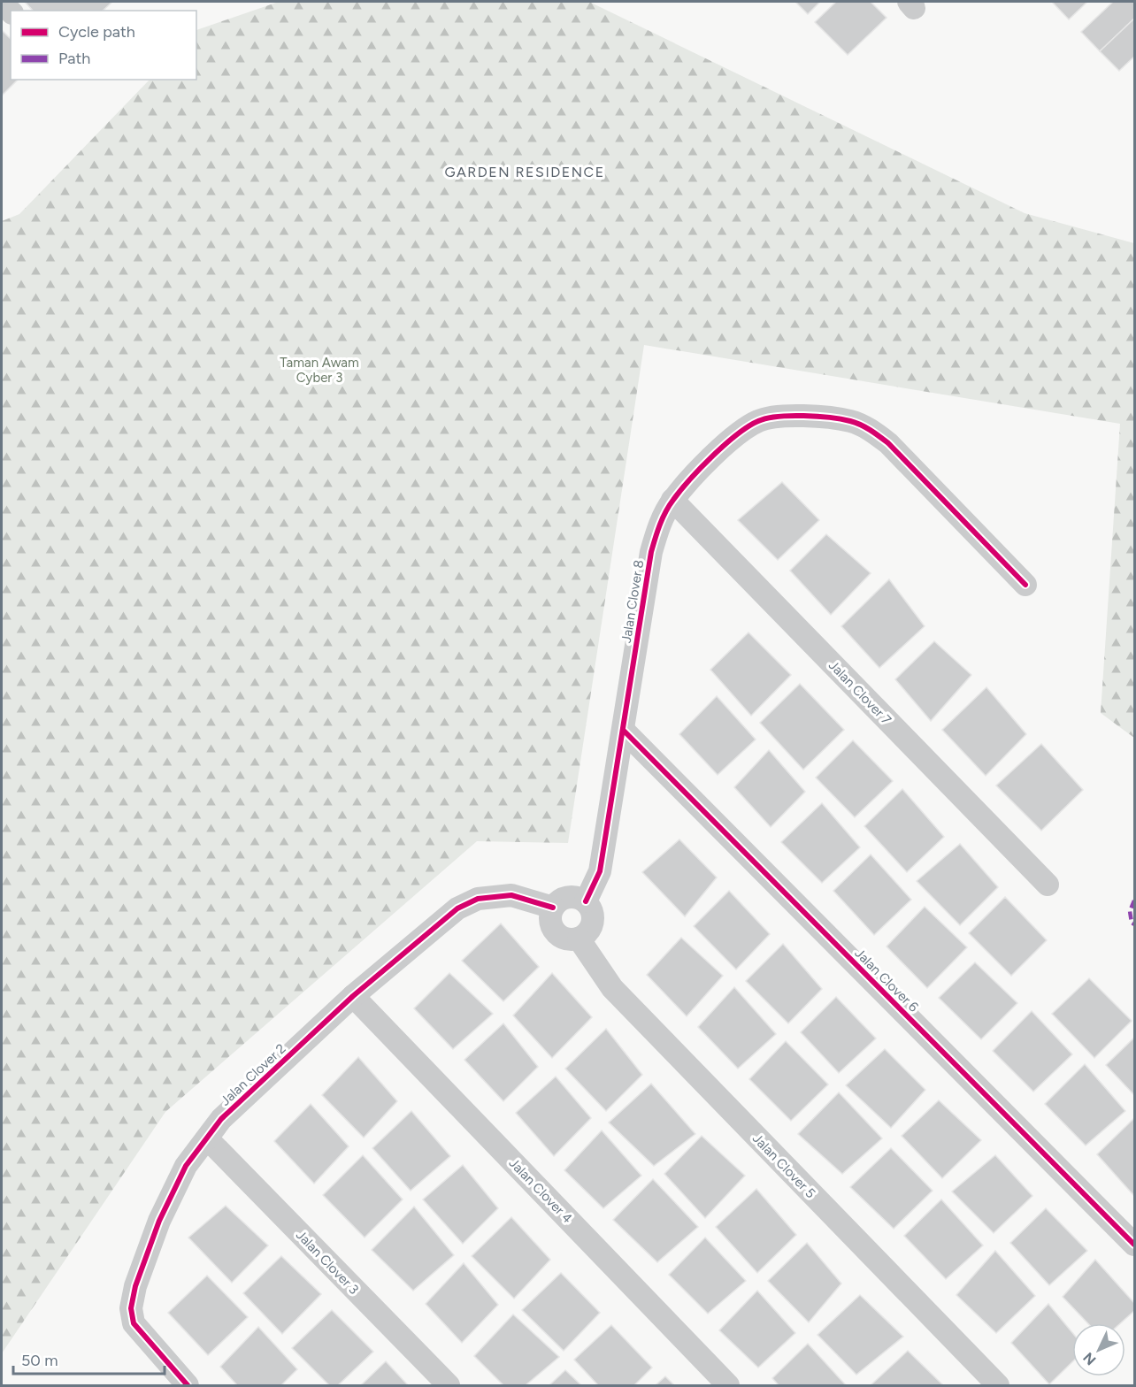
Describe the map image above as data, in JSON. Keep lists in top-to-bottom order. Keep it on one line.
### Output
{"streets":{"street":["Jalan Clover 8","Jalan Clover 7","Jalan Clover 6","Jalan Clover 2","Jalan Clover 5","Jalan Clover 4","Jalan Clover 3"]},"crossings":[["Jalan Clover 8","Jalan Clover 7"],["Jalan Clover 8","Jalan Clover 6"],["Jalan Clover 8","Jalan Clover 2"],["Jalan Clover 8","Jalan Clover 5"],["Jalan Clover 2","Jalan Clover 5"],["Jalan Clover 2","Jalan Clover 4"],["Jalan Clover 2","Jalan Clover 3"]],"districts":["GARDEN RESIDENCE"],"parks":["Taman Awam Cyber 3"],"legend":["Cycle path","Path"],"scale_bar":"50 m","north":"bottom left"}
